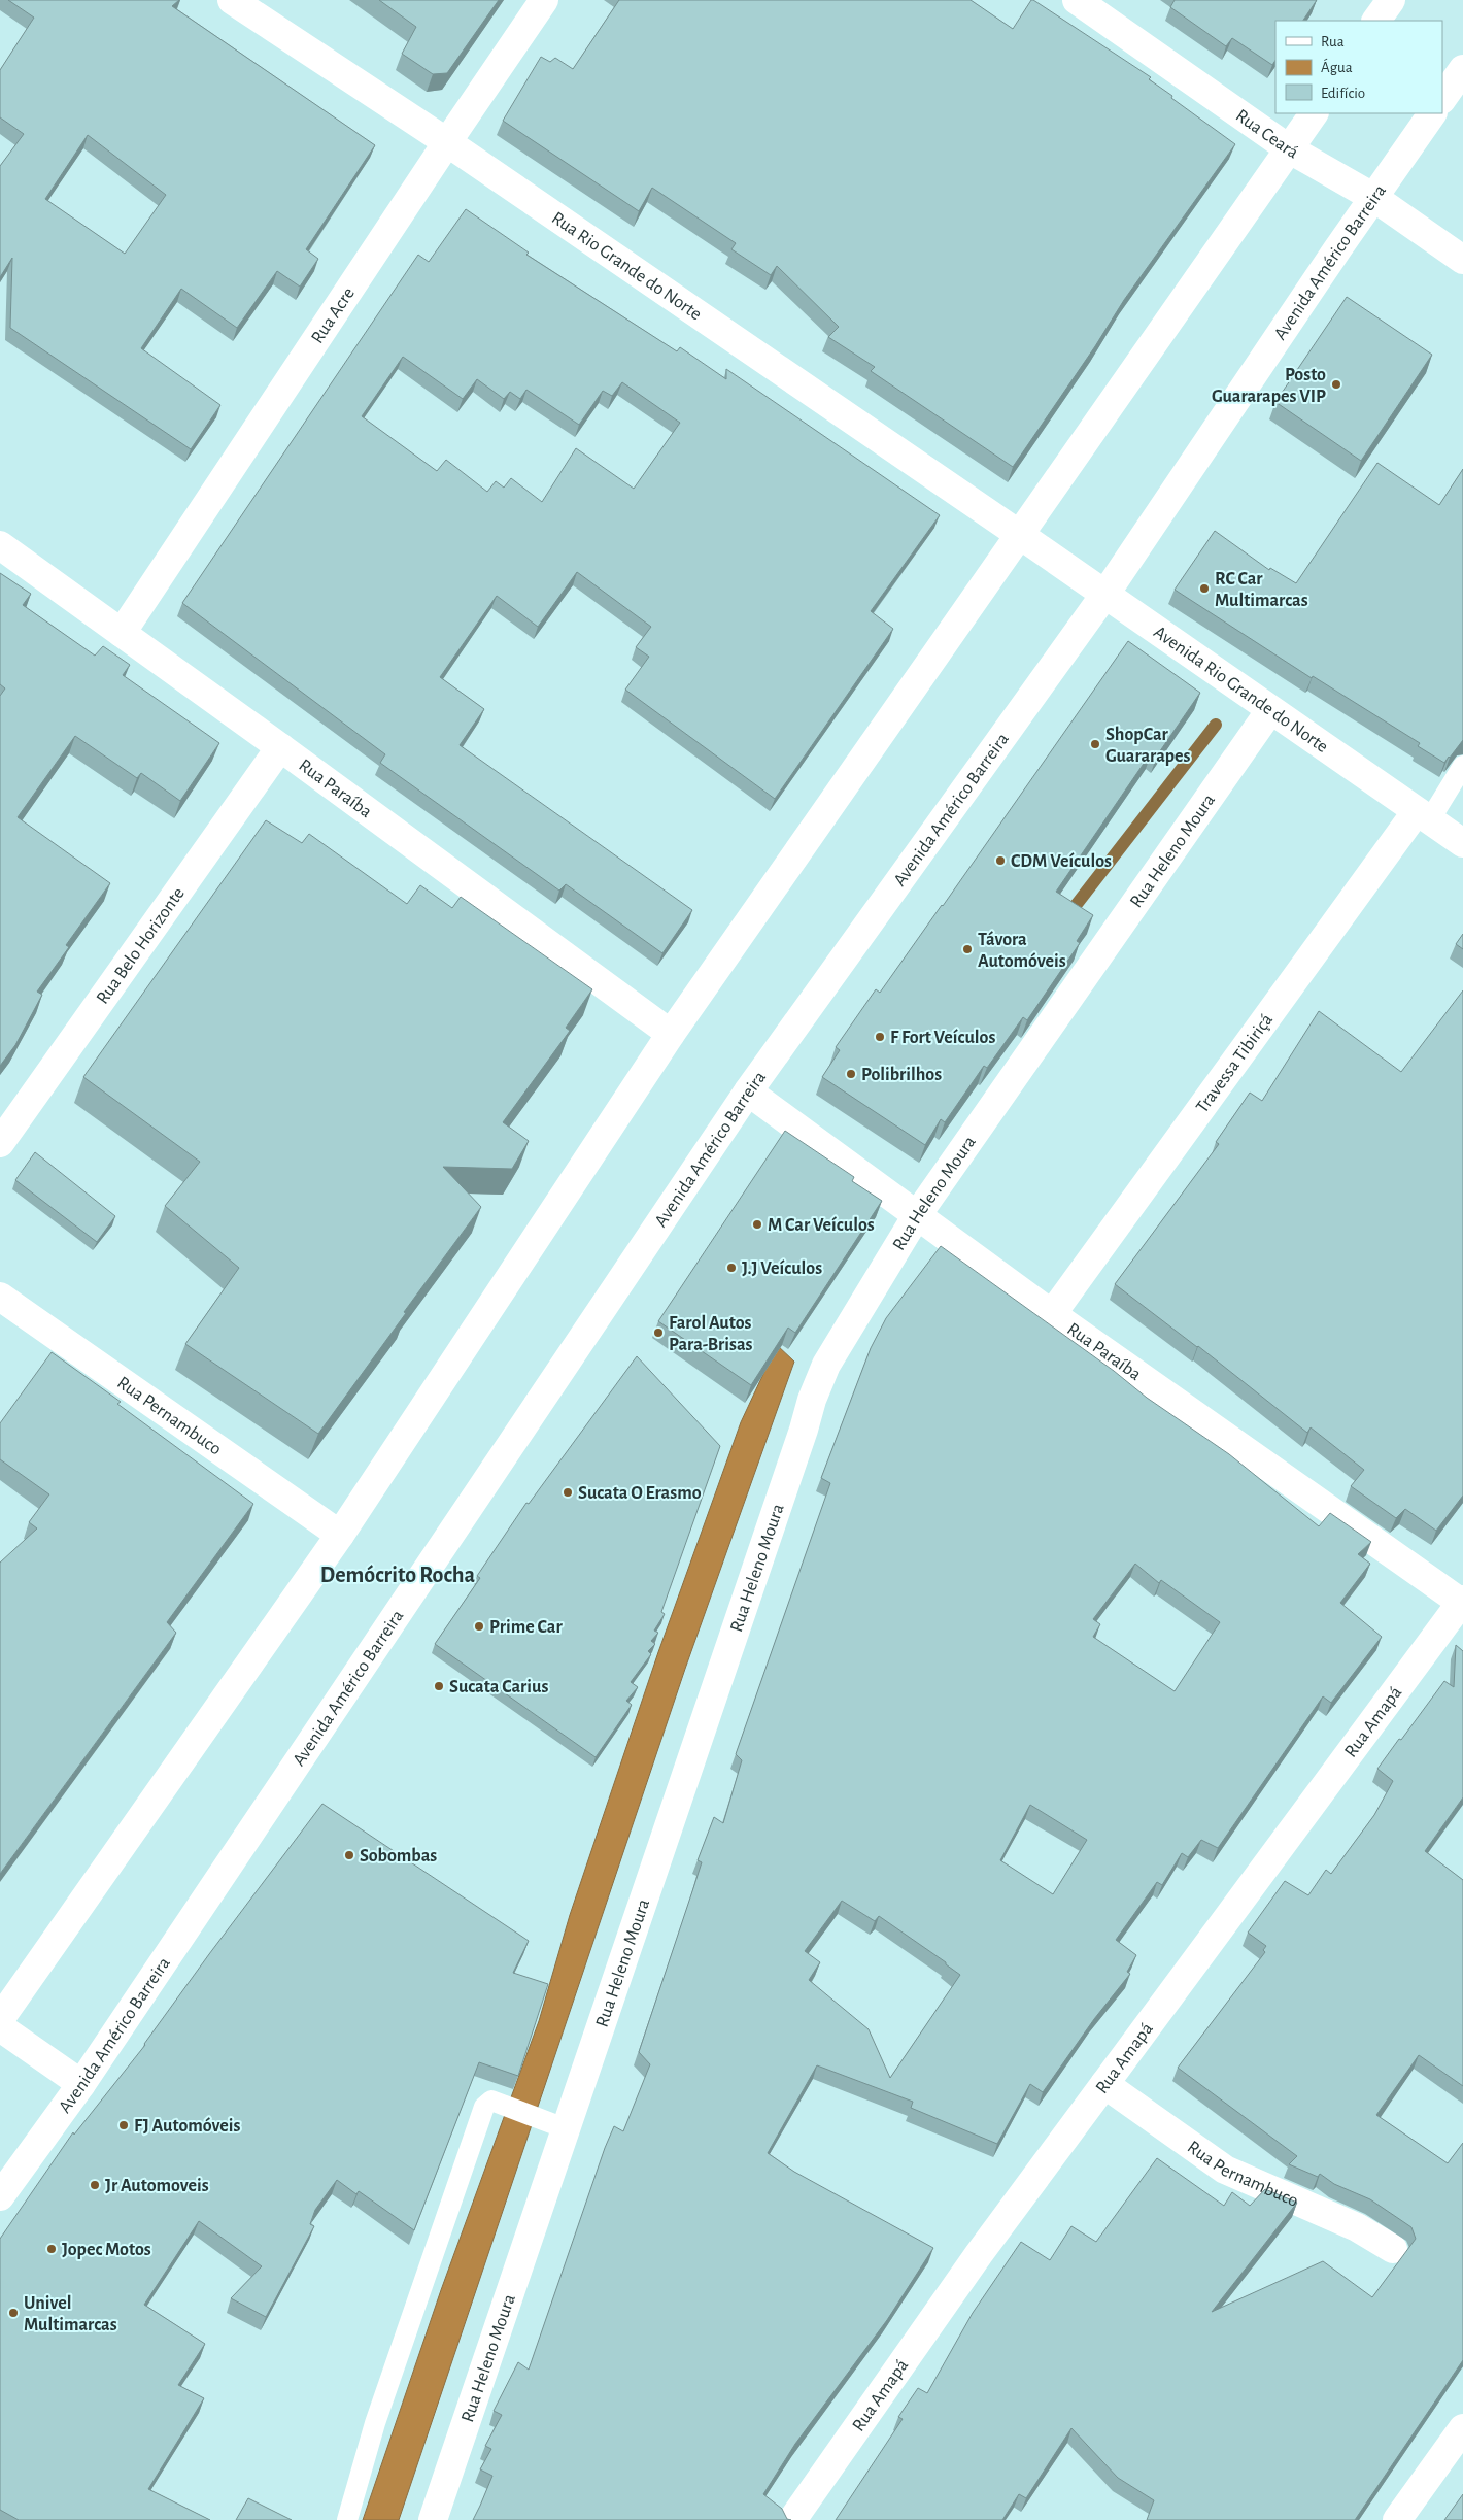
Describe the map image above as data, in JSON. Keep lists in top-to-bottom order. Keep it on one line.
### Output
{"streets":{"street":["Rua Ceará","Avenida Américo Barreira","Rua Rio Grande do Norte","Rua Acre","Avenida Rio Grande do Norte","Rua Paraíba","Rua Heleno Moura","Rua Belo Horizonte","Travessa Tibiriçá","Rua Pernambuco","Rua Amapá"]},"crossings":[["Rua Ceará","Avenida Américo Barreira"],["Avenida Américo Barreira","Avenida Rio Grande do Norte"],["Avenida Américo Barreira","Rua Paraíba"],["Rua Rio Grande do Norte","Rua Acre"],["Rua Rio Grande do Norte","Avenida Rio Grande do Norte"],["Rua Acre","Rua Paraíba"],["Avenida Rio Grande do Norte","Rua Heleno Moura"],["Avenida Rio Grande do Norte","Travessa Tibiriçá"],["Rua Paraíba","Rua Heleno Moura"],["Rua Paraíba","Rua Belo Horizonte"],["Rua Paraíba","Travessa Tibiriçá"],["Rua Paraíba","Rua Amapá"],["Rua Pernambuco","Rua Amapá"]],"districts":["Demócrito Rocha"],"places":["Posto Guararapes VIP","RC Car Multimarcas","ShopCar Guararapes","CDM Veículos","Távora Automóveis","F Fort Veículos","Polibrilhos","M Car Veículos","J.J Veículos","Farol Autos Para-Brisas","Sucata O Erasmo","Prime Car","Sucata Carius","Sobombas","FJ Automóveis","Jr Automoveis","Jopec Motos","Univel Multimarcas"],"legend":["Rua","Água","Edifício"]}
